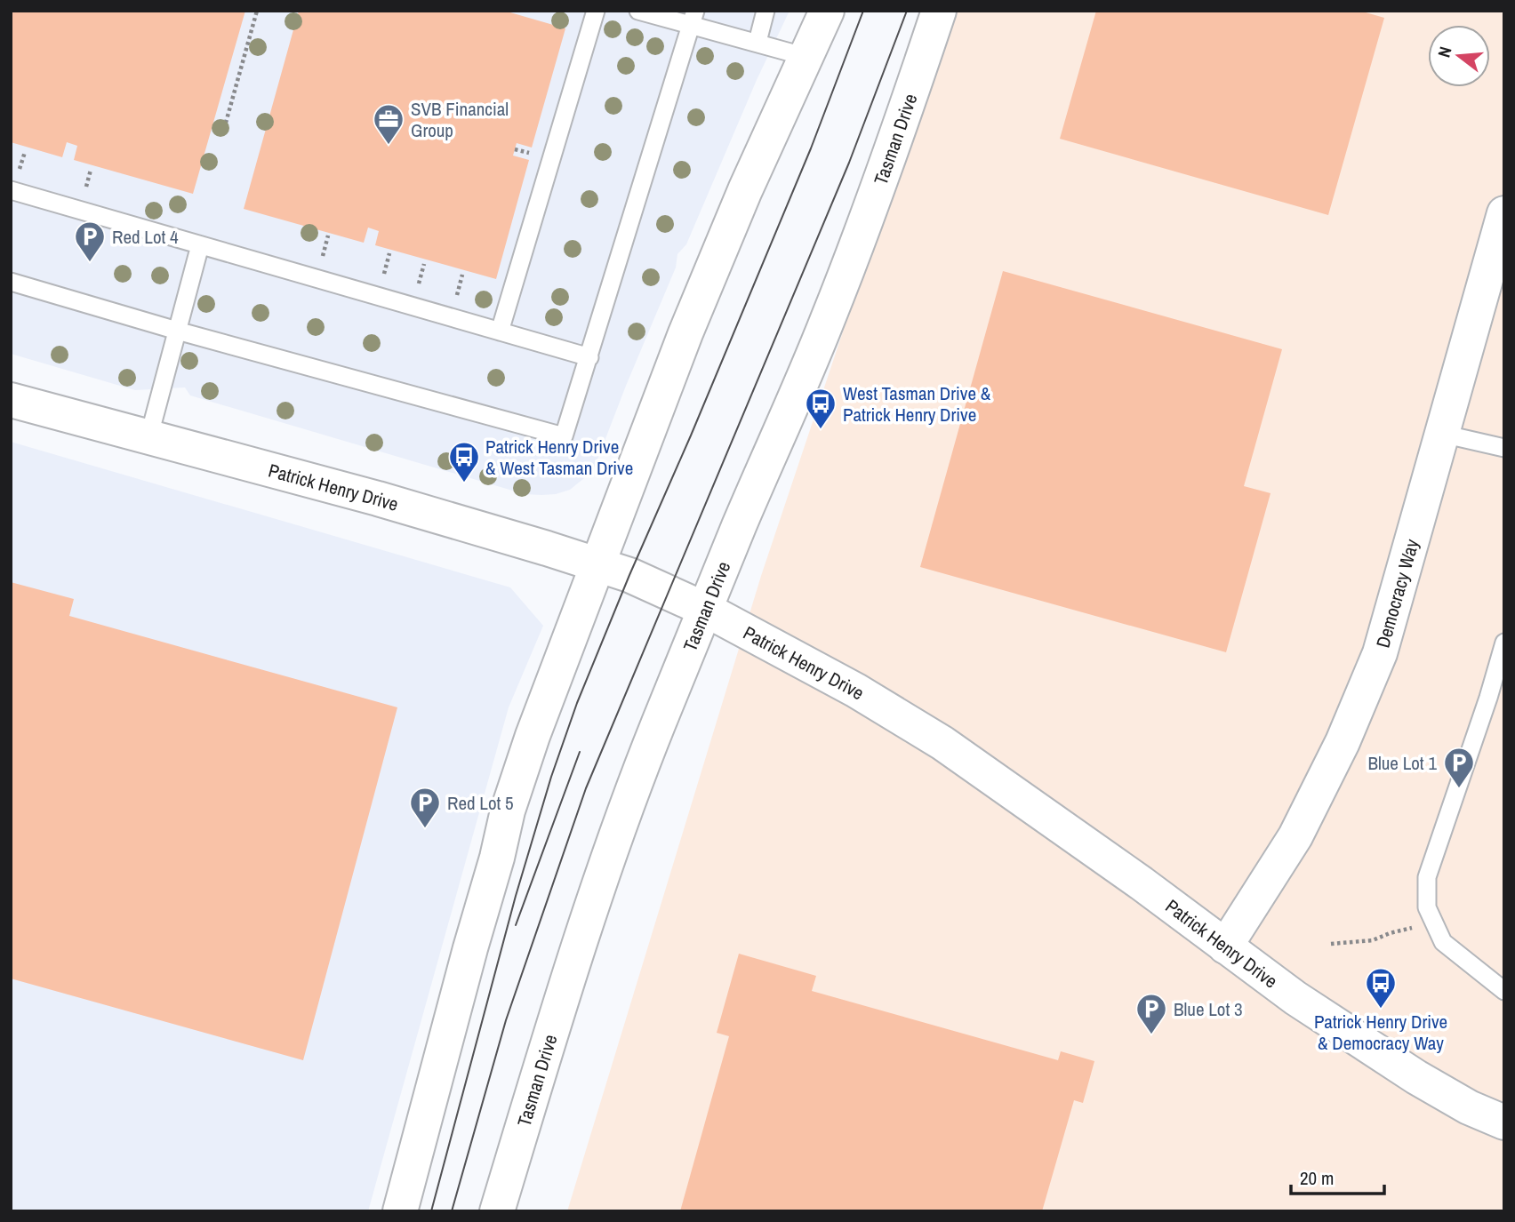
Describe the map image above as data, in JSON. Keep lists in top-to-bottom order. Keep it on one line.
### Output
{"streets":{"main road":["Tasman Drive","Patrick Henry Drive","Democracy Way"]},"crossings":[["Tasman Drive","Patrick Henry Drive"],["Patrick Henry Drive","Democracy Way"]],"places":{"office":["SVB Financial Group"],"parking":["Red Lot 4","Blue Lot 1","Red Lot 5","Blue Lot 3"],"bus stop":["West Tasman Drive & Patrick Henry Drive","Patrick Henry Drive & West Tasman Drive","Patrick Henry Drive & Democracy Way"]},"scale_bar":"20 m","north":"left"}
